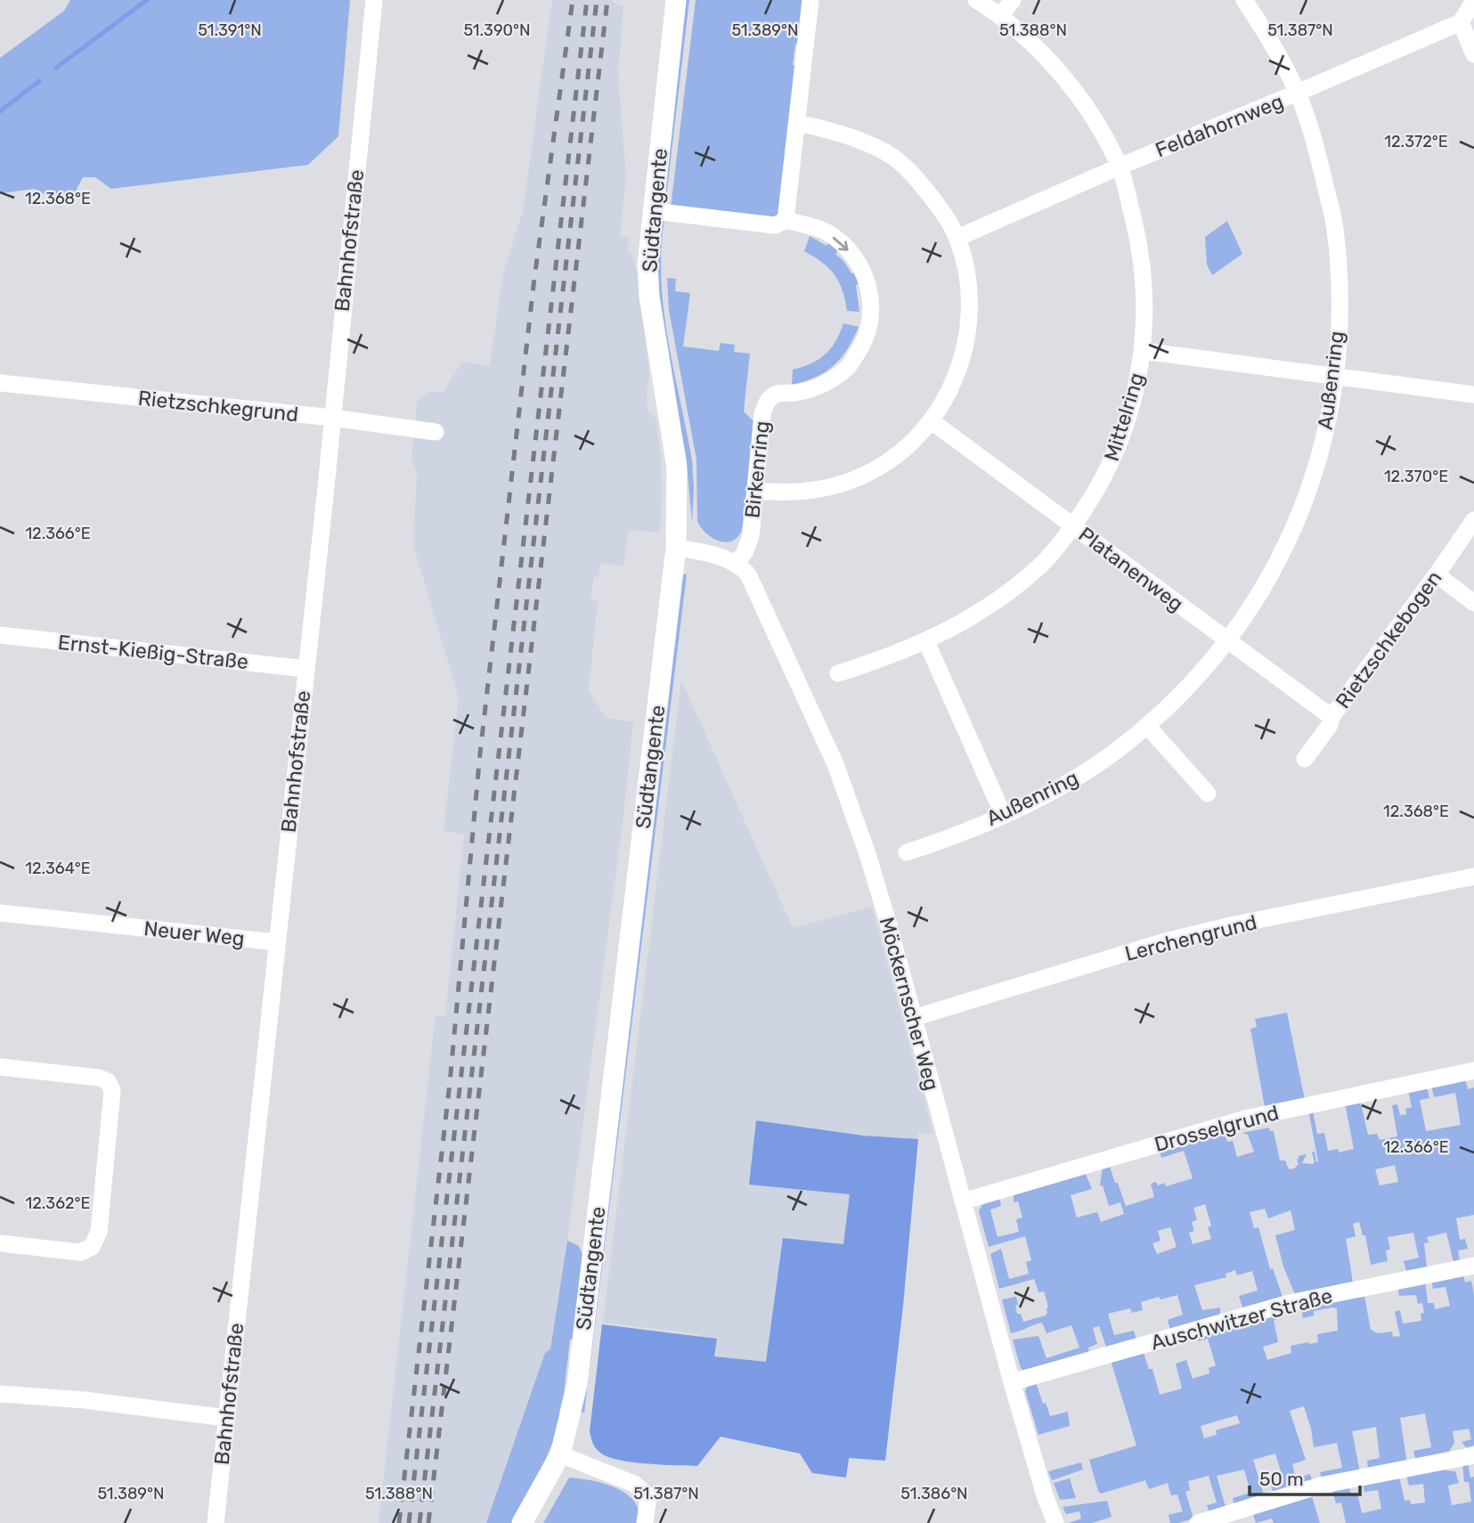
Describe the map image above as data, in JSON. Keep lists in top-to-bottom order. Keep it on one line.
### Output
{"streets":{"street":["Feldahornweg","Südtangente","Bahnhofstraße","Außenring","Rietzschkegrund","Mittelring","Birkenring","Platanenweg","Rietzschkebogen","Ernst-Kießig-Straße","Neuer Weg","Lerchengrund","Möckernscher Weg","Drosselgrund","Auschwitzer Straße"]},"crossings":[["Feldahornweg","Außenring"],["Feldahornweg","Mittelring"],["Südtangente","Birkenring"],["Bahnhofstraße","Rietzschkegrund"],["Bahnhofstraße","Ernst-Kießig-Straße"],["Bahnhofstraße","Neuer Weg"],["Außenring","Platanenweg"],["Mittelring","Platanenweg"],["Birkenring","Möckernscher Weg"],["Platanenweg","Rietzschkebogen"],["Lerchengrund","Möckernscher Weg"],["Möckernscher Weg","Drosselgrund"],["Möckernscher Weg","Auschwitzer Straße"]],"scale_bar":"50 m","coordinates":["51.391°N","51.390°N","51.389°N","51.388°N","51.387°N","12.372°E","12.368°E","12.370°E","12.366°E","12.364°E","12.362°E","51.386°N"]}
